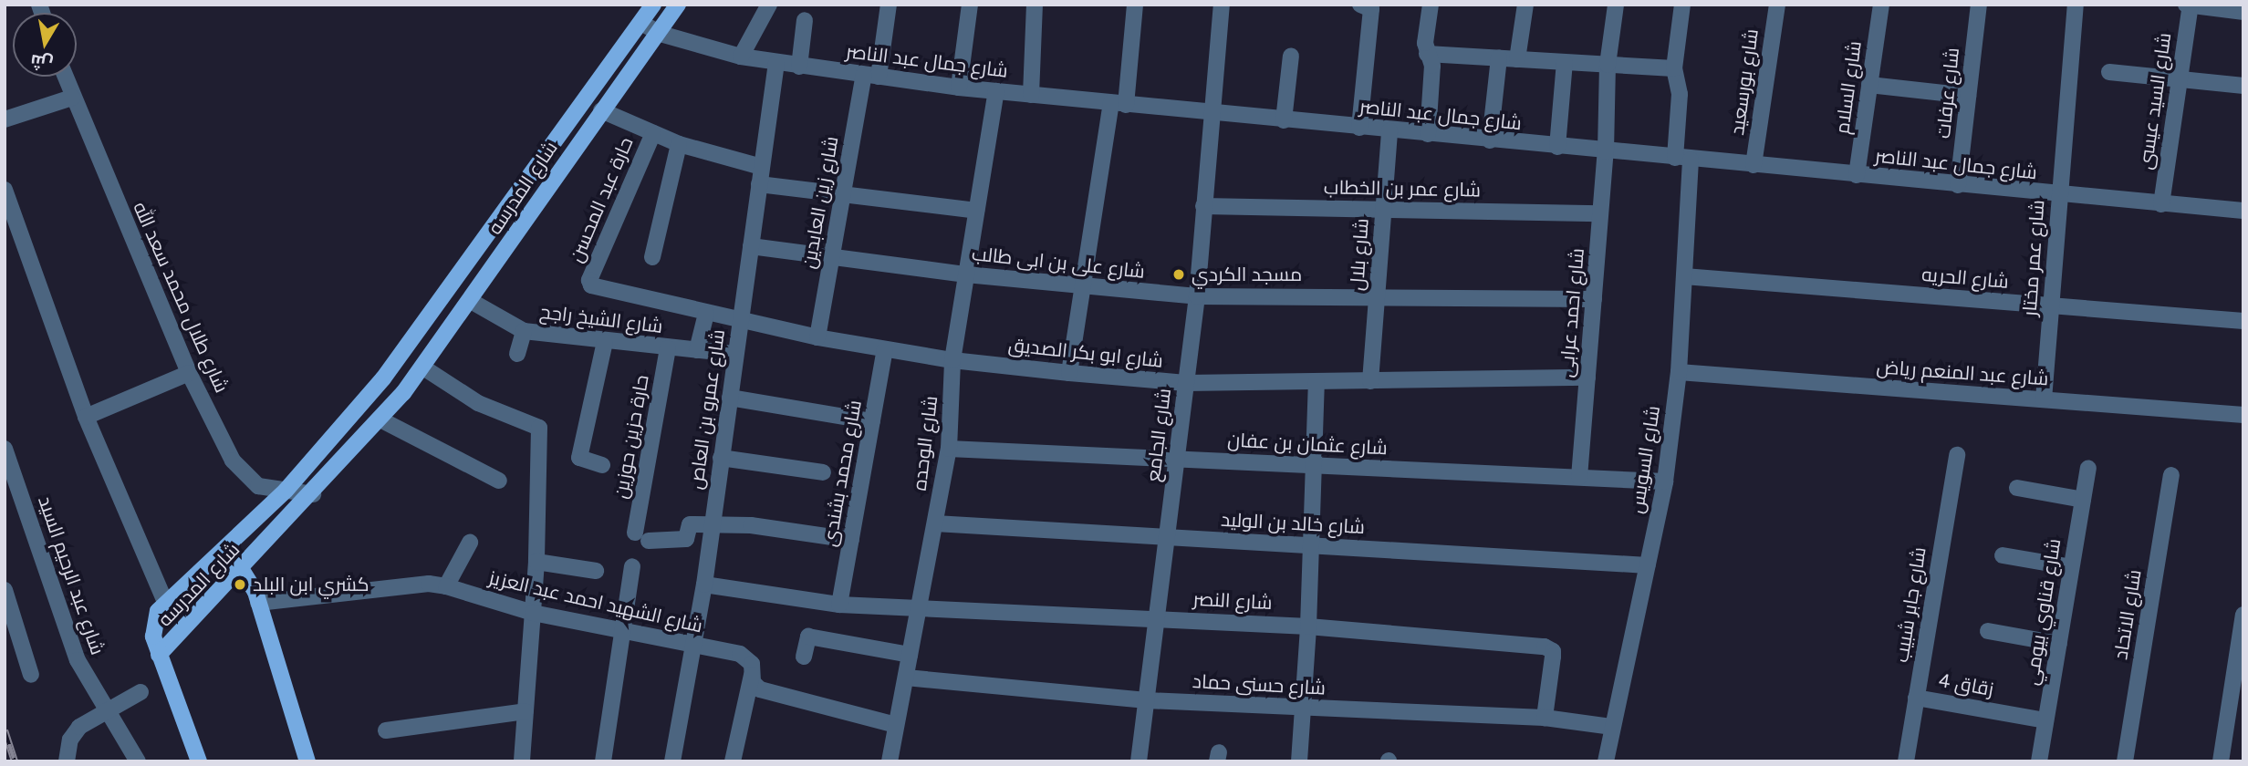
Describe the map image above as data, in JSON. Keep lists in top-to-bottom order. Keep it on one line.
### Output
{"streets":{"main road":["شارع المدرسه"],"street":["شارع جمال عبد الناصر","شارع بورسعيد","شارع السلام","شارع عرفات","شارع السيد عيسى","شارع عمر بن الخطاب","حارة عبد المحسن","شارع زين العابدين","شارع بلال","شارع عمر مختار","شارع على بن ابى طالب","شارع الحريه","شارع طلال محمد سعد الله","شارع احمد عرابى","شارع الشيخ راجح","شارع ابو بكر الصديق","شارع عبد المنعم رياض","شارع عمرو بن العاص","شارع الجامع","حارة حزين حوزين","شارع الوحده","شارع عثمان بن عفان","شارع السويس","شارع محمد بشندى","شارع خالد بن الوليد","شارع عبد الرحيم السيد","شارع النصر","شارع الشهيد احمد عبد العزيز","شارع جابر شبيب","شارع قناوي بيومي","شارع الاتحاد","شارع حسنى حماد","زقاق 4"]},"crossings":[["شارع جمال عبد الناصر","شارع بورسعيد"],["شارع جمال عبد الناصر","شارع السلام"],["شارع جمال عبد الناصر","شارع عرفات"],["شارع جمال عبد الناصر","شارع السيد عيسى"],["شارع جمال عبد الناصر","شارع المدرسه"],["شارع جمال عبد الناصر","شارع زين العابدين"],["شارع جمال عبد الناصر","شارع بلال"],["شارع جمال عبد الناصر","شارع عمر مختار"],["شارع جمال عبد الناصر","شارع احمد عرابى"],["شارع جمال عبد الناصر","شارع عمرو بن العاص"],["شارع جمال عبد الناصر","شارع الجامع"],["شارع جمال عبد الناصر","شارع الوحده"],["شارع جمال عبد الناصر","شارع السويس"],["شارع المدرسه","شارع طلال محمد سعد الله"],["شارع المدرسه","شارع الشيخ راجح"],["شارع عمر بن الخطاب","شارع بلال"],["شارع عمر بن الخطاب","شارع احمد عرابى"],["شارع عمر بن الخطاب","شارع الجامع"],["حارة عبد المحسن","شارع ابو بكر الصديق"],["شارع زين العابدين","شارع على بن ابى طالب"],["شارع زين العابدين","شارع ابو بكر الصديق"],["شارع بلال","شارع على بن ابى طالب"],["شارع بلال","شارع ابو بكر الصديق"],["شارع عمر مختار","شارع الحريه"],["شارع عمر مختار","شارع عبد المنعم رياض"],["شارع على بن ابى طالب","شارع احمد عرابى"],["شارع على بن ابى طالب","شارع عمرو بن العاص"],["شارع على بن ابى طالب","شارع الجامع"],["شارع على بن ابى طالب","شارع الوحده"],["شارع الحريه","شارع السويس"],["شارع احمد عرابى","شارع ابو بكر الصديق"],["شارع احمد عرابى","شارع عثمان بن عفان"],["شارع الشيخ راجح","شارع عمرو بن العاص"],["شارع الشيخ راجح","حارة حزين حوزين"],["شارع ابو بكر الصديق","شارع عمرو بن العاص"],["شارع ابو بكر الصديق","شارع الجامع"],["شارع ابو بكر الصديق","شارع الوحده"],["شارع ابو بكر الصديق","شارع محمد بشندى"],["شارع عبد المنعم رياض","شارع السويس"],["شارع عمرو بن العاص","حارة حزين حوزين"],["شارع عمرو بن العاص","شارع النصر"],["شارع عمرو بن العاص","شارع الشهيد احمد عبد العزيز"],["شارع الجامع","شارع عثمان بن عفان"],["شارع الجامع","شارع خالد بن الوليد"],["شارع الجامع","شارع النصر"],["شارع الجامع","شارع حسنى حماد"],["شارع الوحده","شارع عثمان بن عفان"],["شارع الوحده","شارع خالد بن الوليد"],["شارع الوحده","شارع النصر"],["شارع الوحده","شارع الشهيد احمد عبد العزيز"],["شارع الوحده","شارع حسنى حماد"],["شارع عثمان بن عفان","شارع السويس"],["شارع السويس","شارع خالد بن الوليد"],["شارع السويس","شارع حسنى حماد"],["شارع محمد بشندى","شارع النصر"],["شارع النصر","شارع حسنى حماد"],["شارع جابر شبيب","زقاق 4"],["شارع قناوي بيومي","زقاق 4"]],"places":["مسجد الكردي","كشري ابن البلد"],"north":"bottom"}
